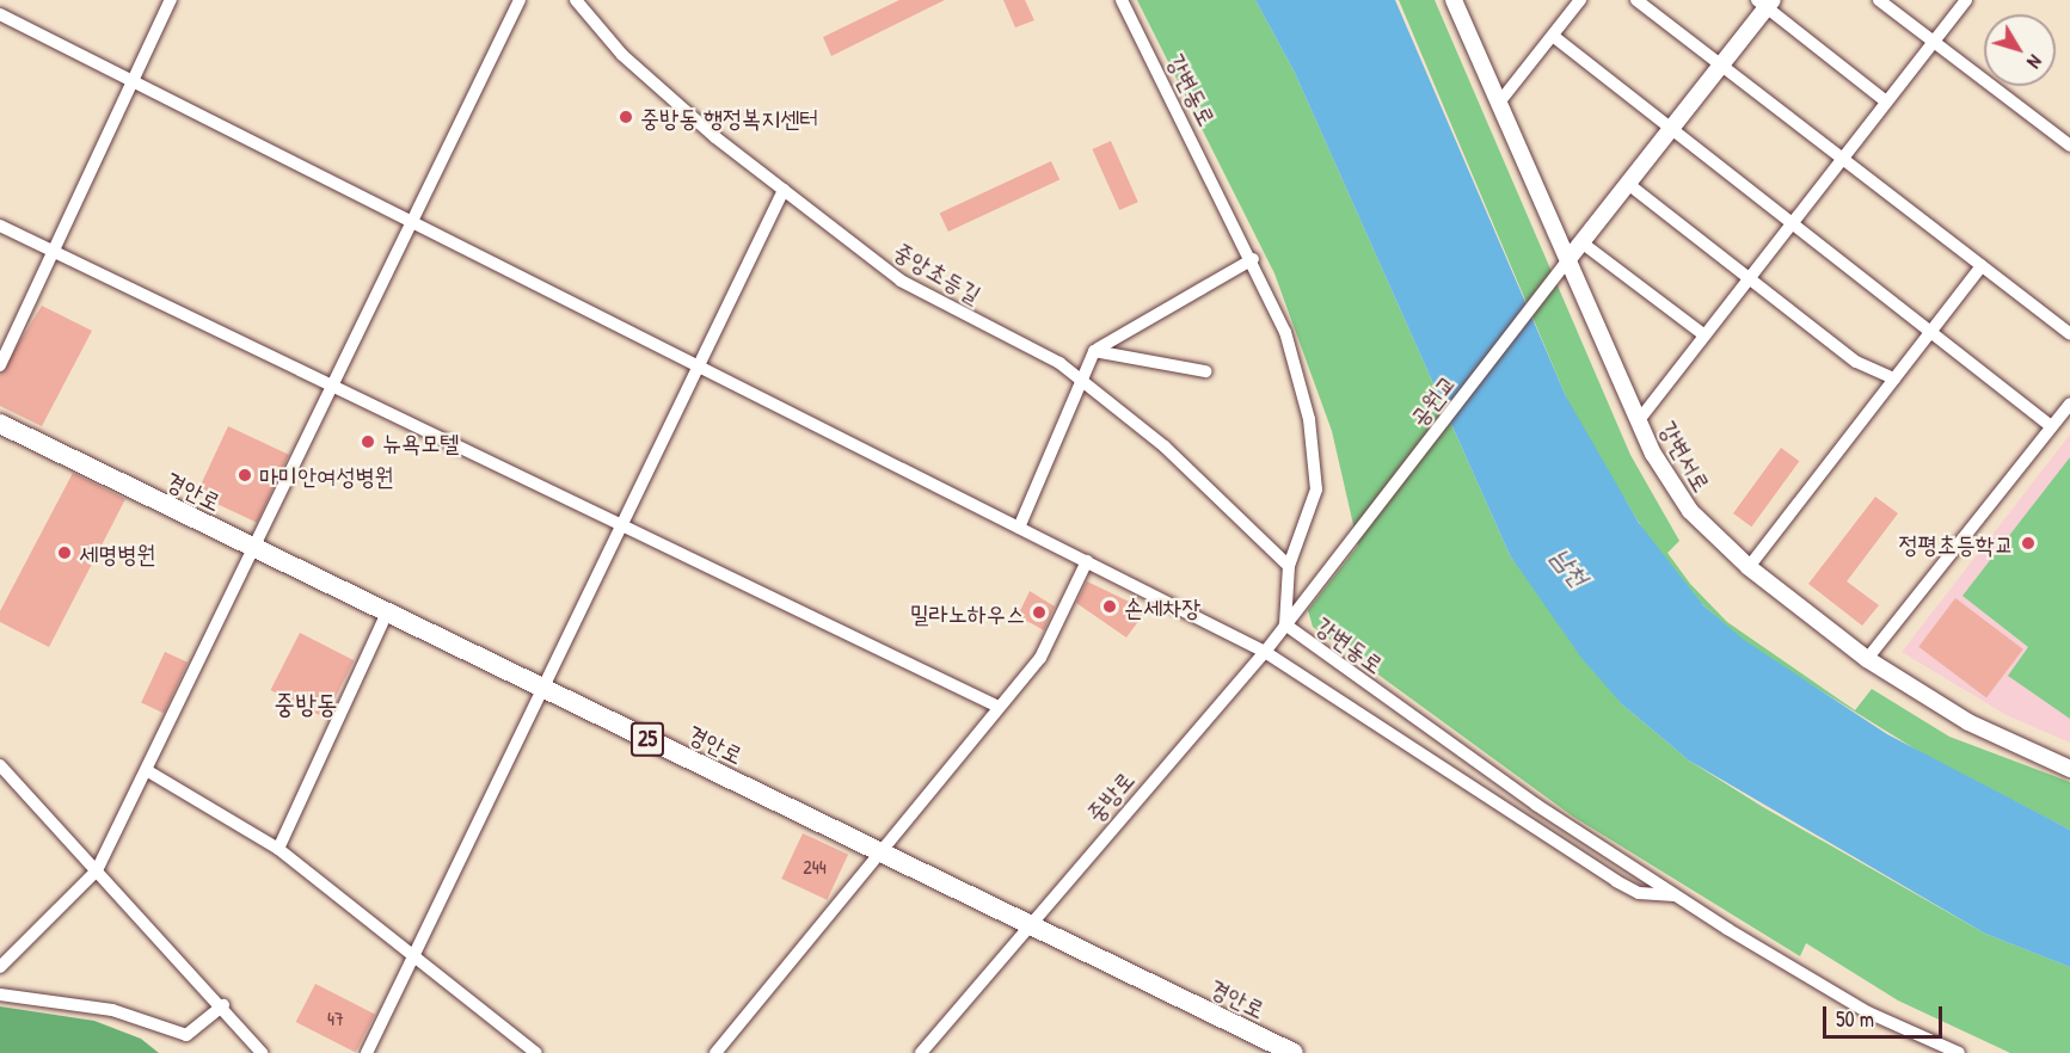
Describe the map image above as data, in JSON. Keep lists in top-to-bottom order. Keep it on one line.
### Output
{"streets":{"main road":["경안로","25"],"street":["강변동로","중앙초등길","공원교","강변서로","중방로"]},"crossings":[["강변동로","중앙초등길"],["강변동로","중방로"],["공원교","강변서로"],["공원교","중방로"],["경안로","중방로"]],"districts":["중방동"],"water":["남천"],"places":["중방동 행정복지센터","뉴욕모텔","마미안여성병원","정평초등학교","세명병원","손세차장","밀라노하우스"],"house_numbers":["244","47"],"scale_bar":"50 m","north":"bottom right"}
